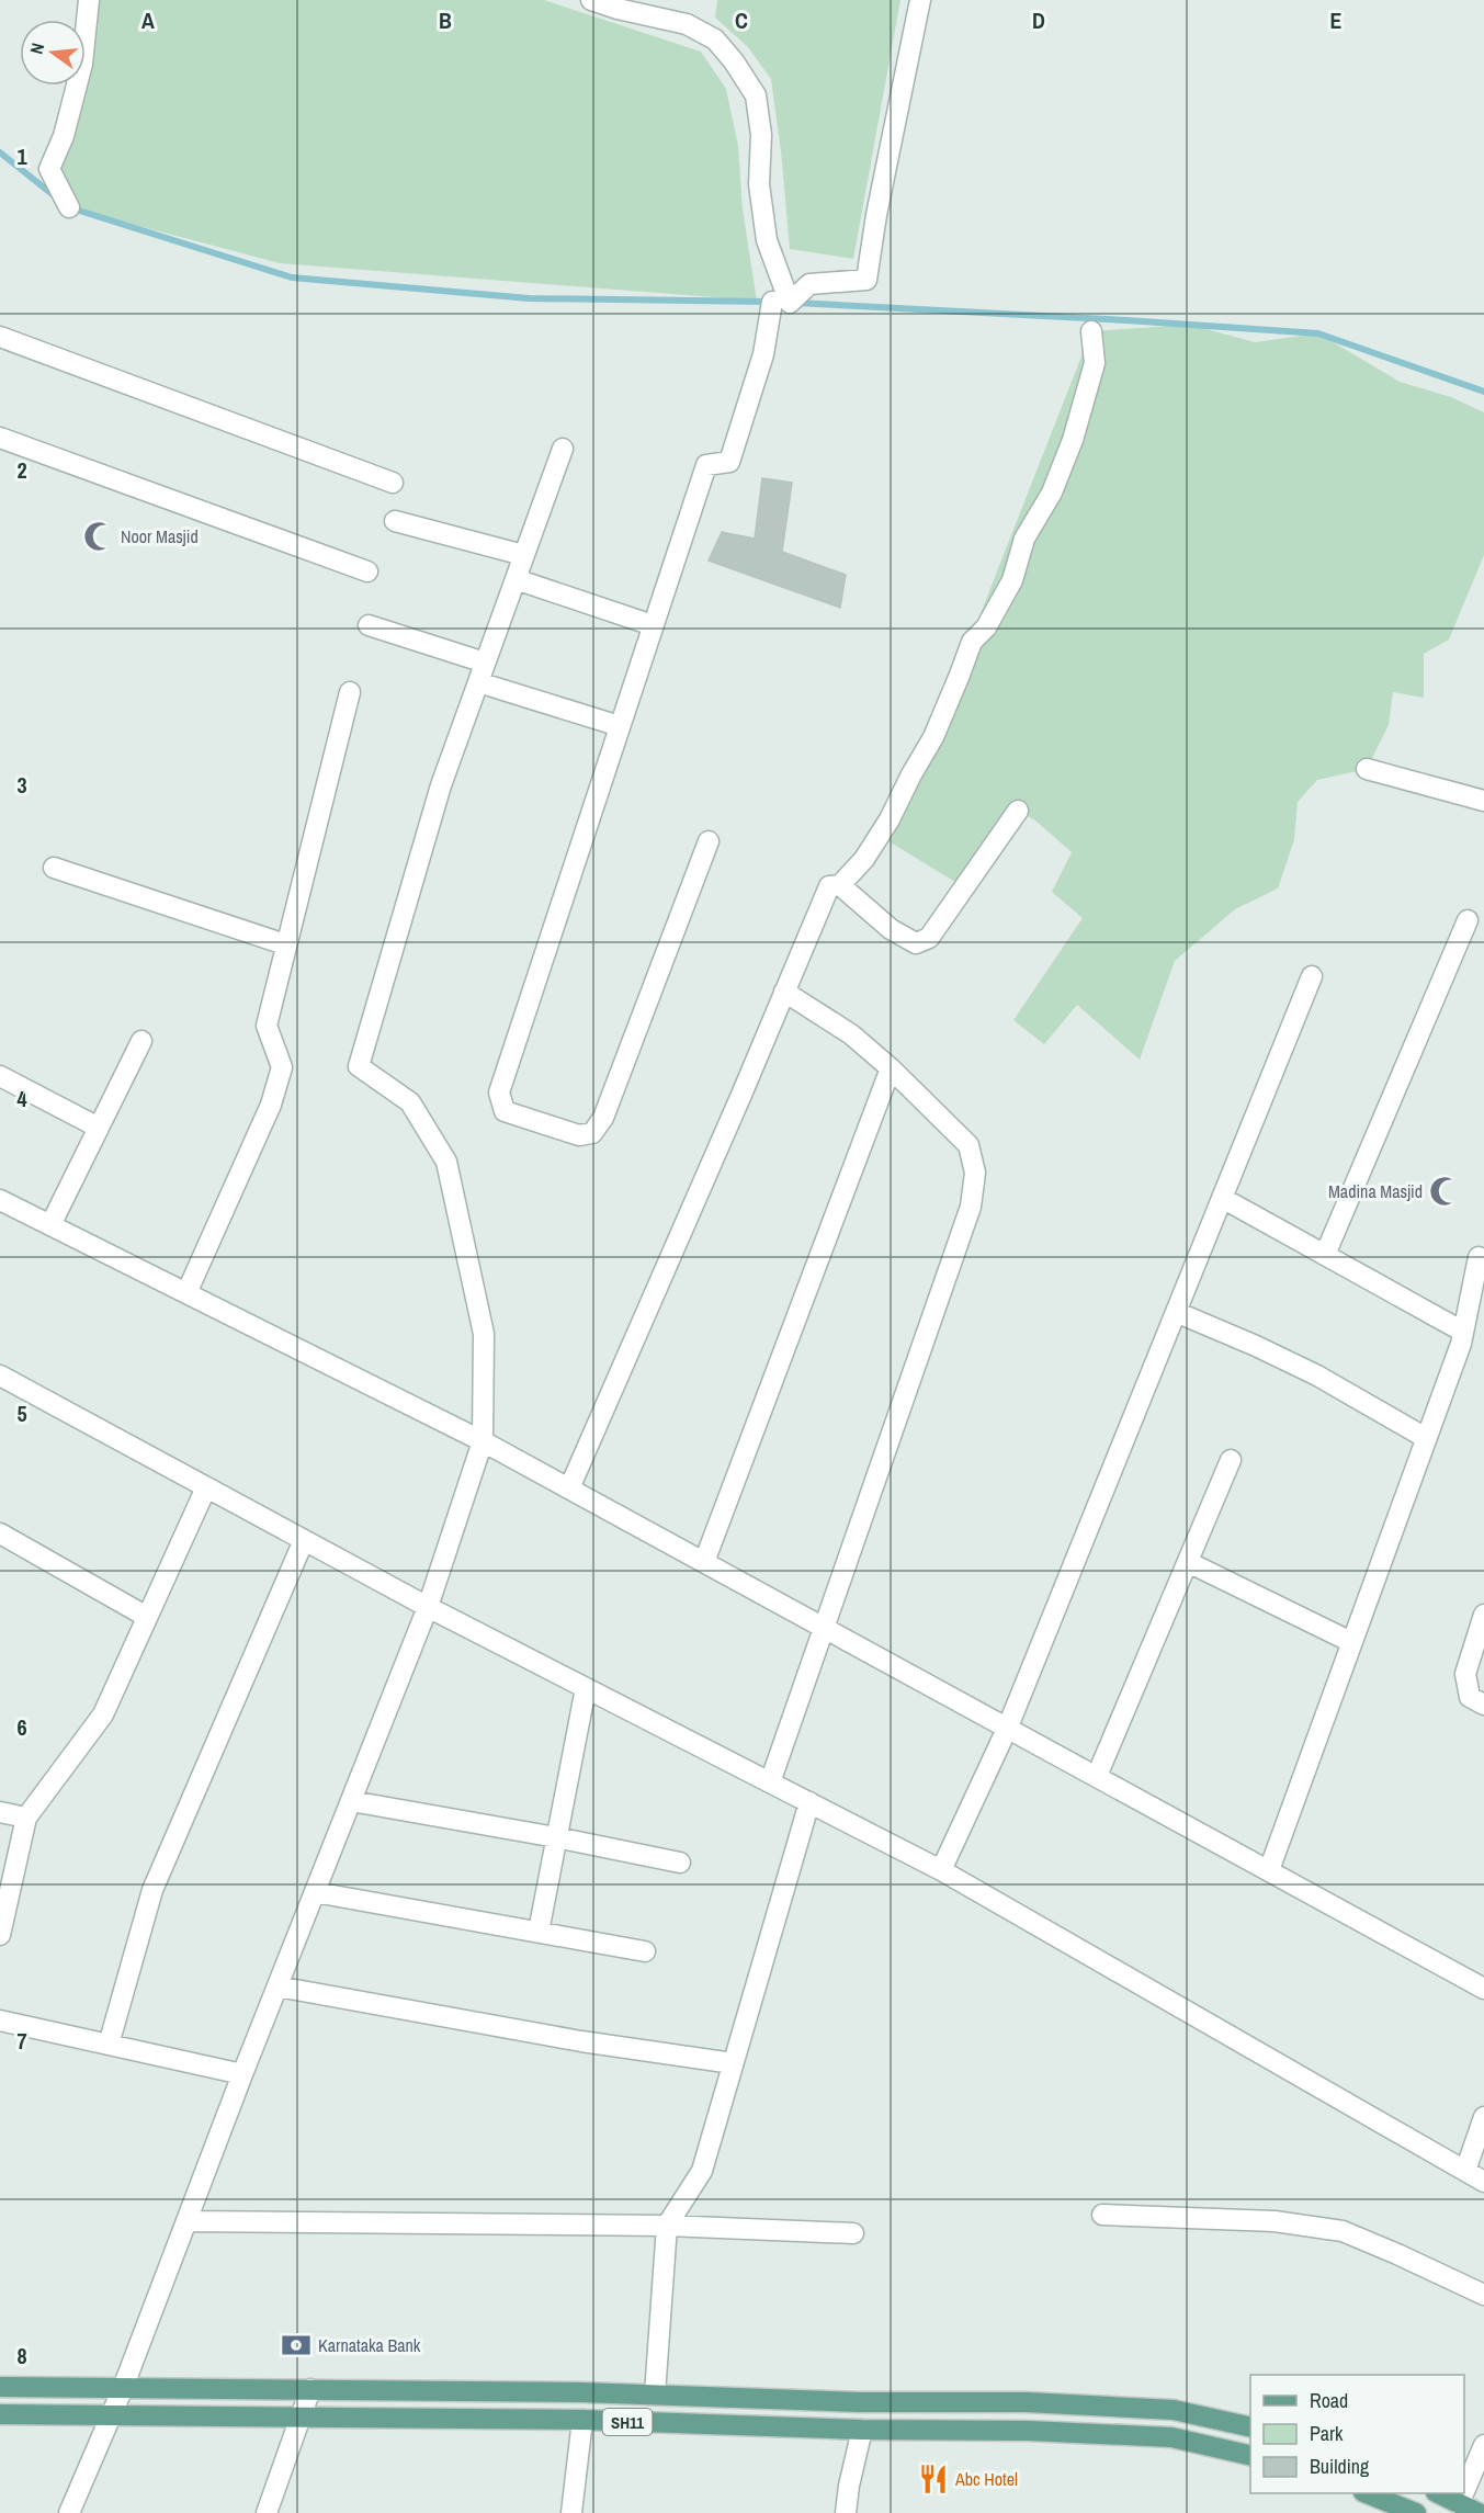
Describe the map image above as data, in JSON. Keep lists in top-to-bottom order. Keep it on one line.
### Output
{"streets":{"main road":["SH11"]},"places":{"mosque":["Noor Masjid","Madina Masjid"],"bank":["Karnataka Bank"],"restaurant":["Abc Hotel"]},"legend":["Road","Park","Building"],"north":"left","grid":{"columns":["A","B","C","D","E"],"rows":["1","2","3","4","5","6","7","8"]}}
